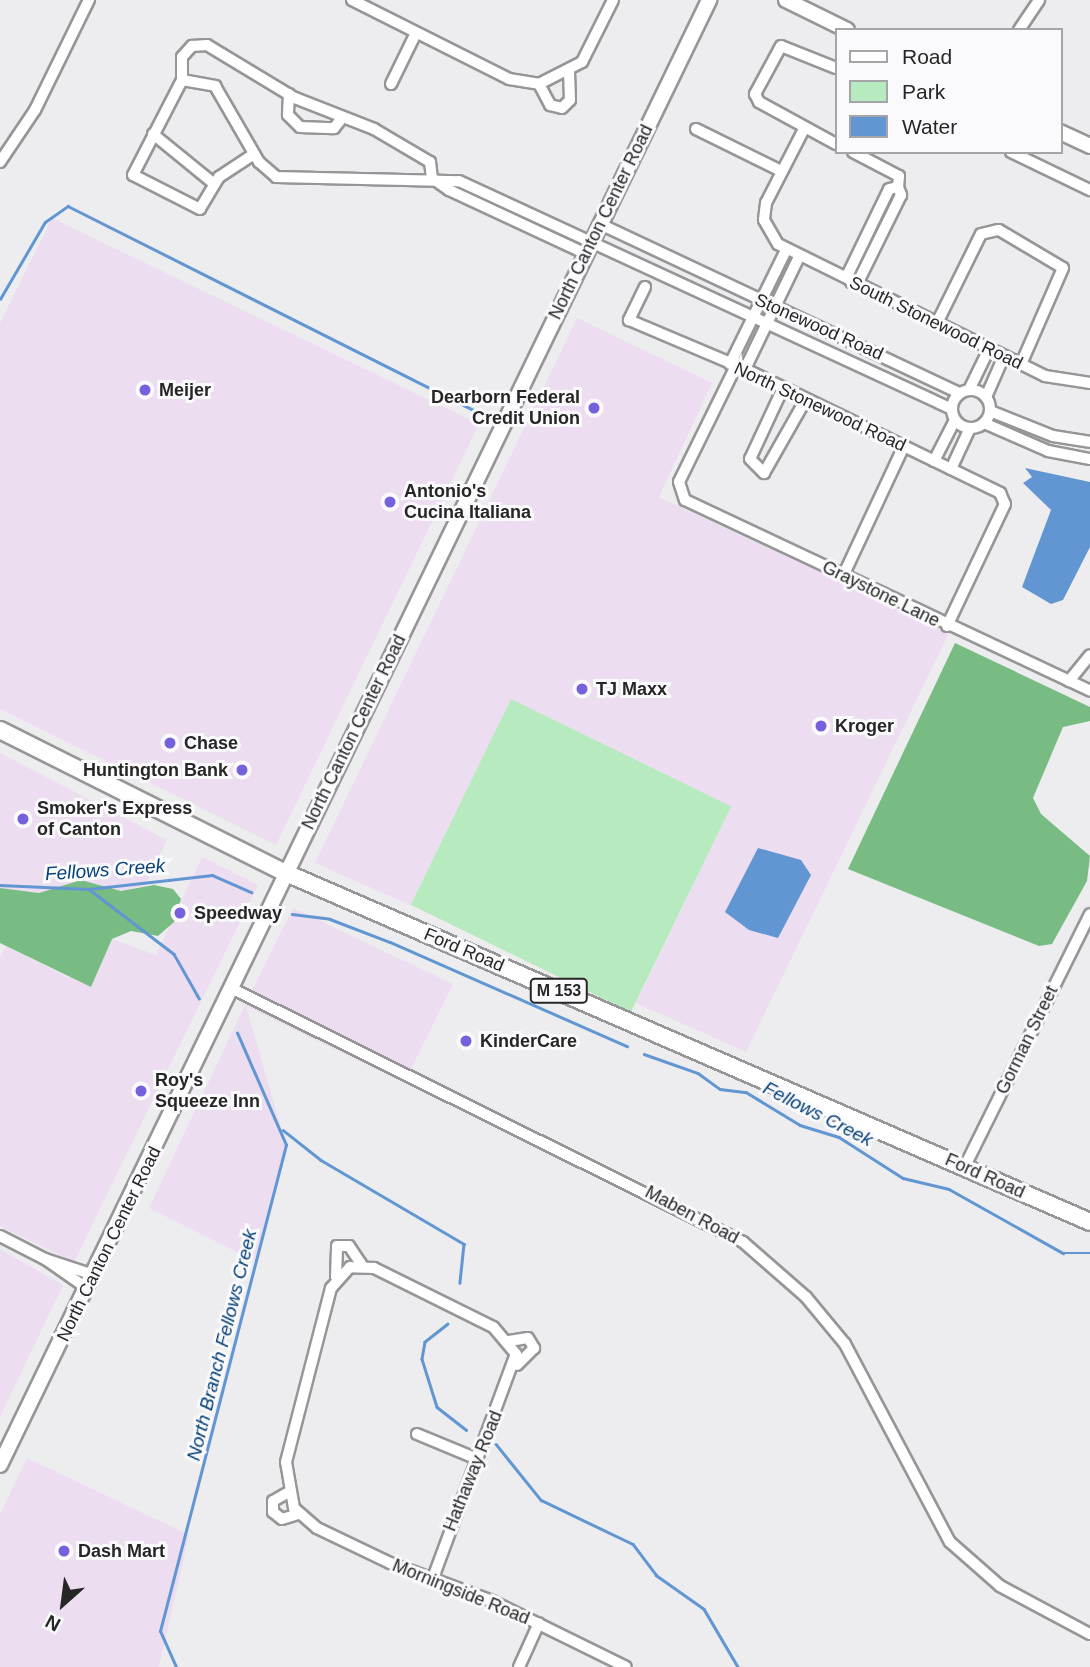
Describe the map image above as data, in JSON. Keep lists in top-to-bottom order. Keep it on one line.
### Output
{"streets":{"main road":["North Canton Center Road","Ford Road","M 153"],"street":["South Stonewood Road","Stonewood Road","North Stonewood Road","Graystone Lane","Gorman Street","Maben Road","Hathaway Road","Morningside Road"]},"crossings":[["North Canton Center Road","Stonewood Road"],["North Canton Center Road","Ford Road"],["North Canton Center Road","Maben Road"],["North Stonewood Road","Graystone Lane"],["Ford Road","Gorman Street"],["Hathaway Road","Morningside Road"]],"water":["Fellows Creek","North Branch Fellows Creek"],"places":["Meijer","Dearborn Federal Credit Union","Antonio's Cucina Italiana","TJ Maxx","Kroger","Chase","Huntington Bank","Smoker's Express of Canton","Speedway","KinderCare","Roy's Squeeze Inn","Dash Mart"],"legend":["Road","Park","Water"],"north":"bottom left"}
